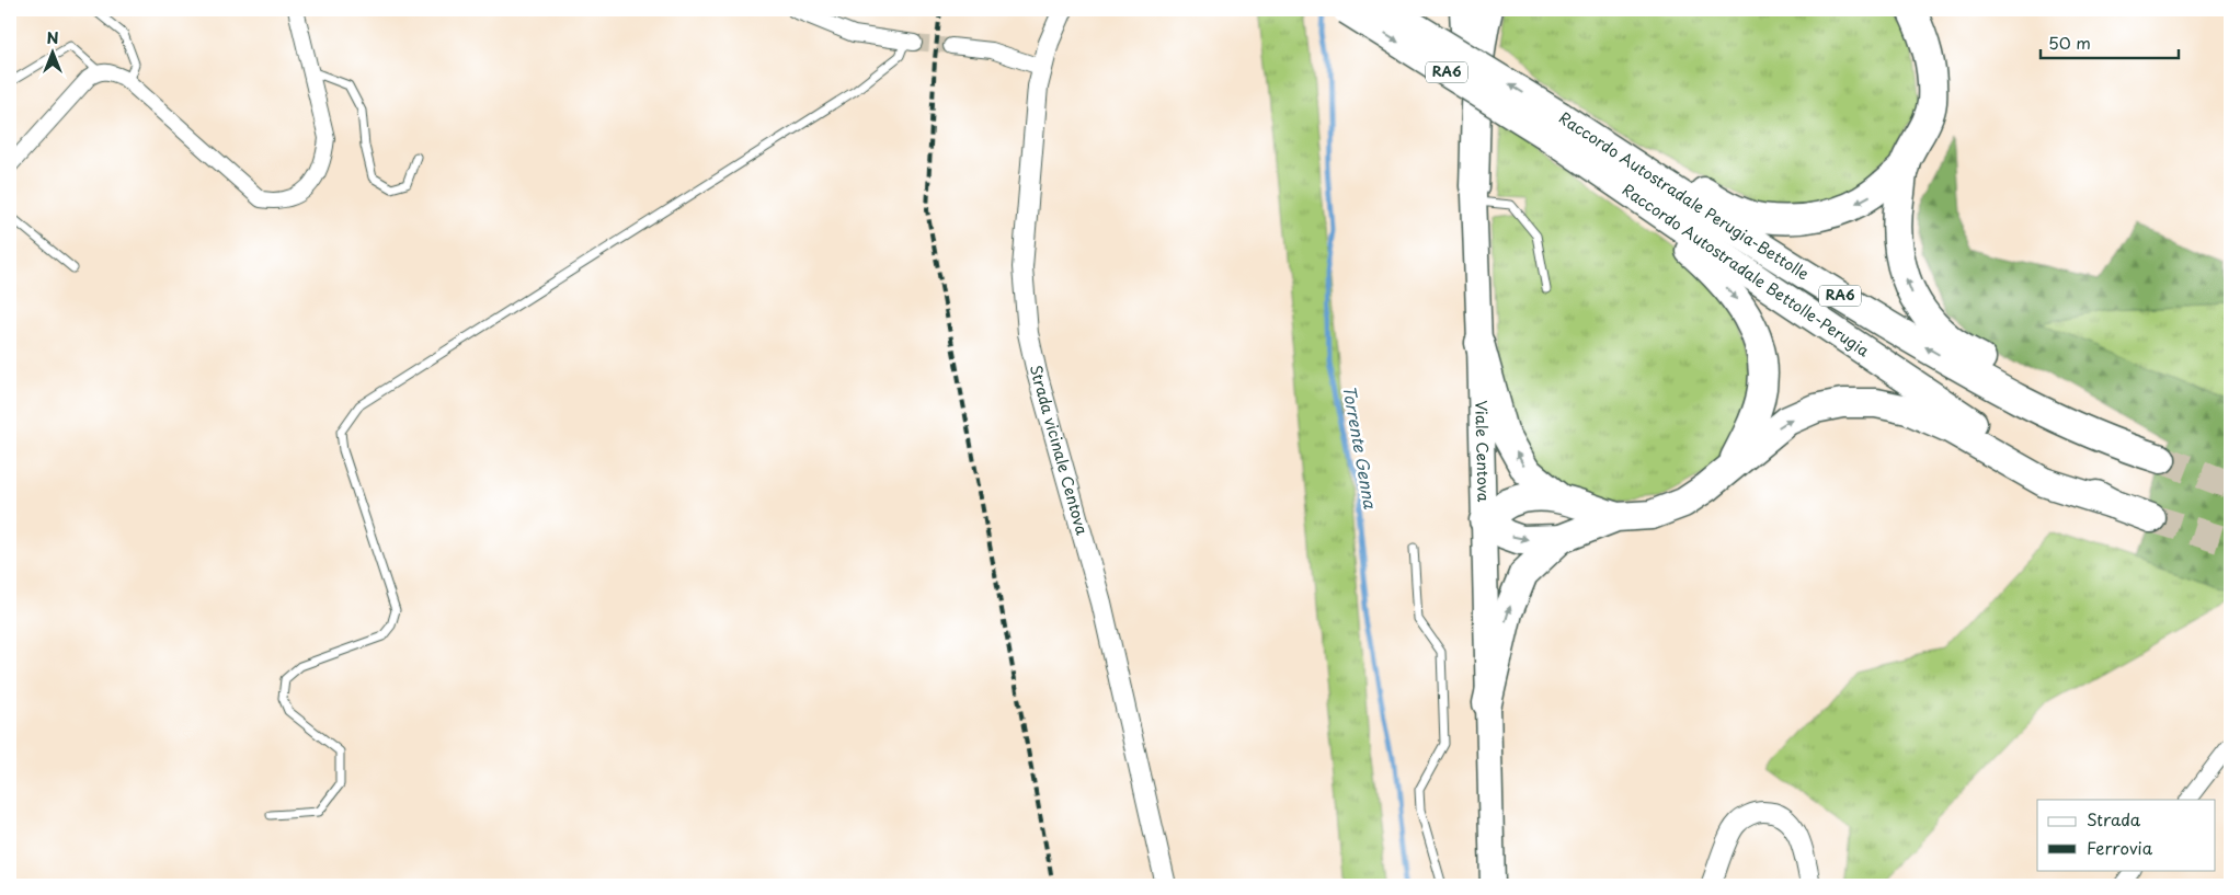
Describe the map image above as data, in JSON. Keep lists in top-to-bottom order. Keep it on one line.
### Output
{"streets":{"highway":["RA6","Raccordo Autostradale Perugia-Bettolle","Raccordo Autostradale Bettolle-Perugia"],"main road":["Viale Centova"],"street":["Strada vicinale Centova"]},"crossings":[["RA6","Raccordo Autostradale Perugia-Bettolle"],["Raccordo Autostradale Perugia-Bettolle","Raccordo Autostradale Bettolle-Perugia"]],"one_way":["Raccordo Autostradale Perugia-Bettolle"],"water":["Torrente Genna"],"legend":["Strada","Ferrovia"],"scale_bar":"50 m","north":"top"}
